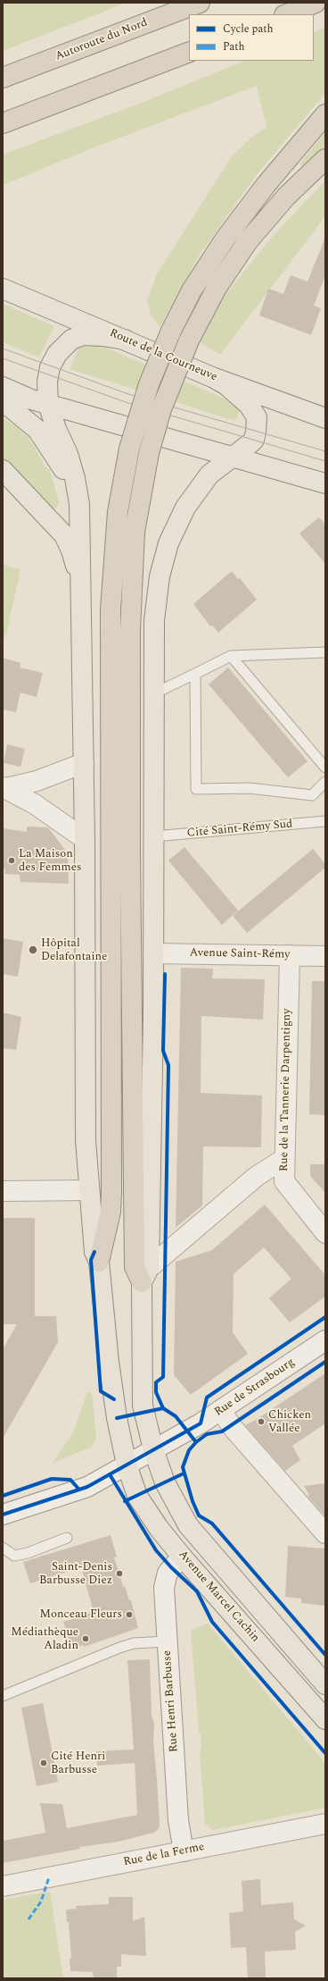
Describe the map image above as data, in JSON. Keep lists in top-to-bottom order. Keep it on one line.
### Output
{"streets":{"highway":["Autoroute du Nord"],"main road":["Route de la Courneuve","Avenue Marcel Cachin"],"street":["Avenue Saint-Rémy","Rue de la Tannerie Darpentigny","Rue de Strasbourg","Rue Henri Barbusse","Rue de la Ferme"],"lane":["Cité Saint-Rémy Sud"]},"crossings":[["Route de la Courneuve","Avenue Marcel Cachin"],["Cité Saint-Rémy Sud","Avenue Marcel Cachin"],["Avenue Saint-Rémy","Rue de la Tannerie Darpentigny"],["Avenue Saint-Rémy","Avenue Marcel Cachin"],["Rue de Strasbourg","Avenue Marcel Cachin"],["Avenue Marcel Cachin","Rue Henri Barbusse"],["Rue Henri Barbusse","Rue de la Ferme"]],"places":["La Maison des Femmes","Hôpital Delafontaine","Chicken Vallée","Saint-Denis Barbusse Diez","Monceau Fleurs","Médiathèque Aladin","Cité Henri Barbusse"],"legend":["Cycle path","Path"]}
